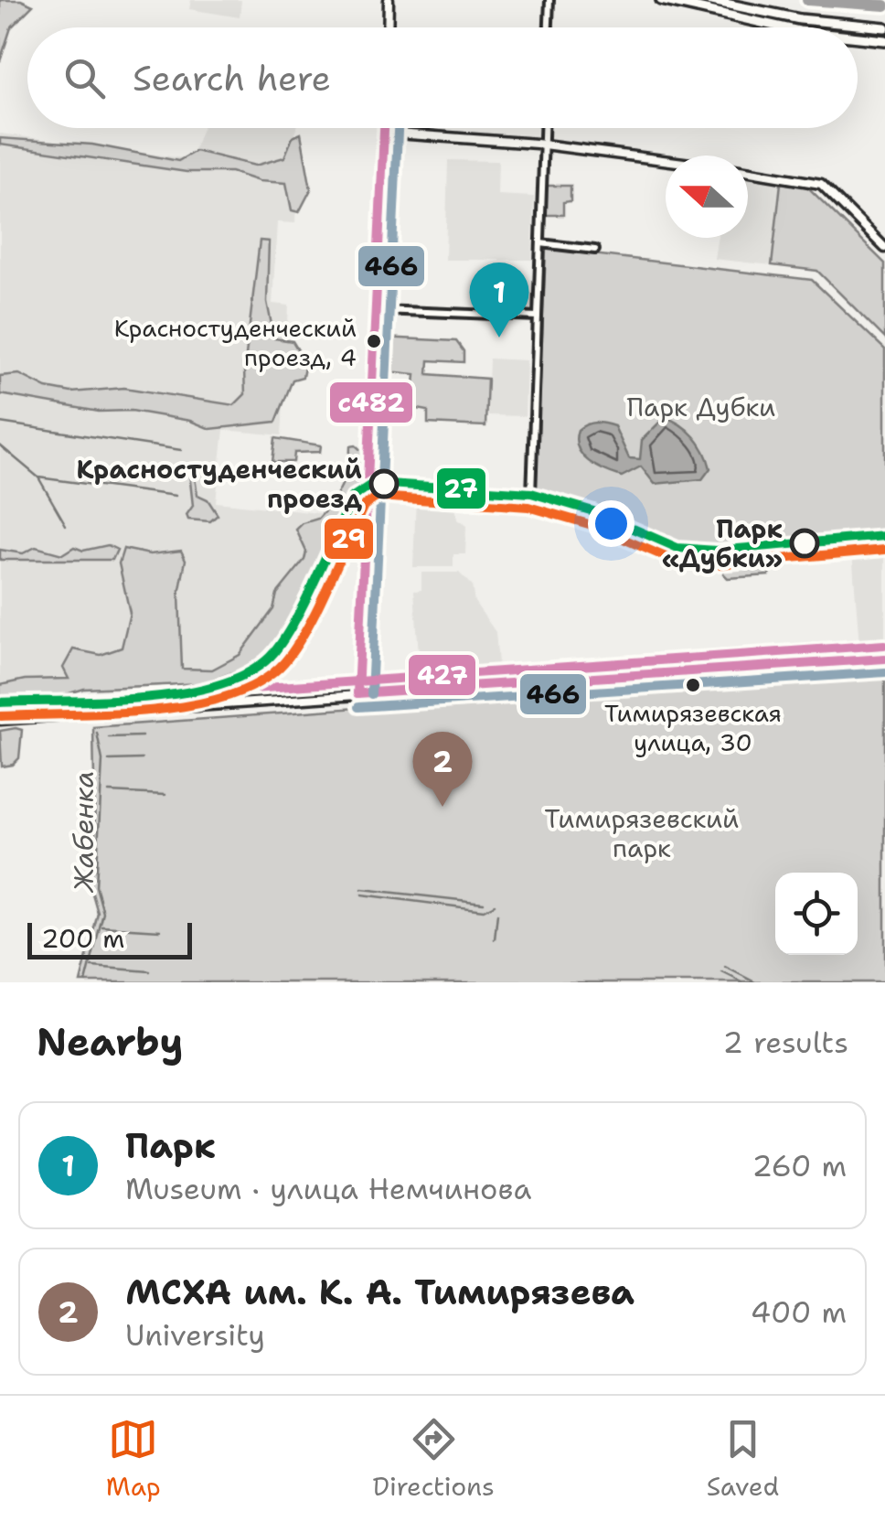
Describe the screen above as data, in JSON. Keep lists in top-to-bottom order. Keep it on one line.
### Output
{"water":["Жабенка"],"parks":["Парк Дубки","Тимирязевский парк"],"places":["Красностуденческий проезд, 4","Красностуденческий проезд","Парк «Дубки»","Тимирязевская улица, 30"],"lines":["transit line с482","transit line 466","transit line 27","transit line 29","transit line 427"],"scale_bar":"200 m","north":"left","page":{"search":"Search here","pins":["1","2"],"scale":"200 m","heading":["Nearby","2 results"],"list":[{"mark":"1","name":"Парк","note":"Museum · улица Немчинова","value":"260 m"},{"mark":"2","name":"МСХА им. К. А. Тимирязева","note":"University","value":"400 m"}],"nav":["Map","Directions","Saved"]}}
